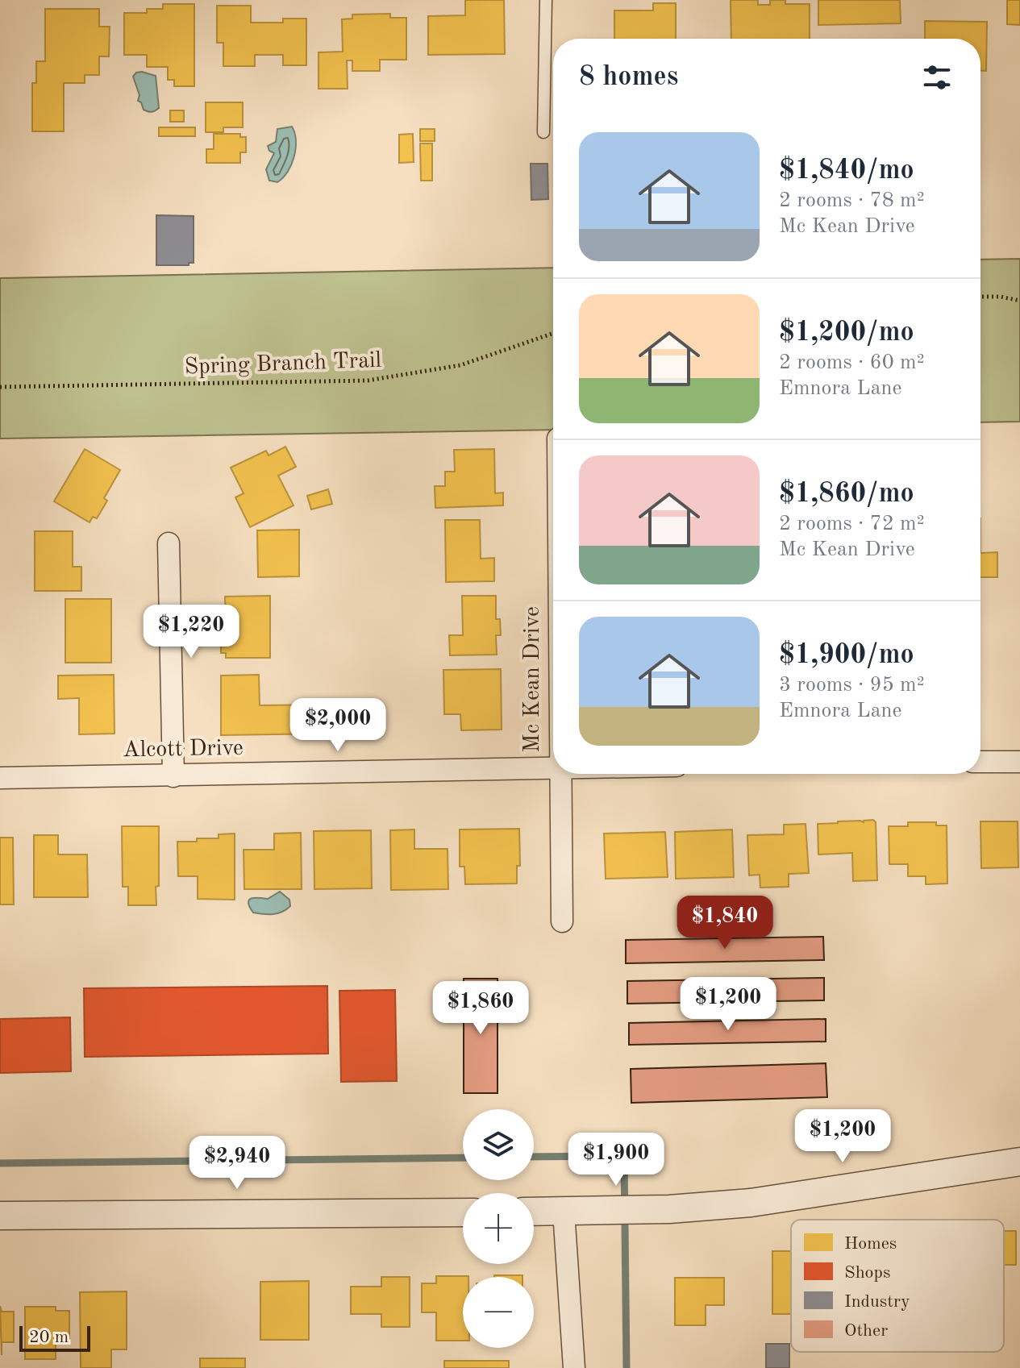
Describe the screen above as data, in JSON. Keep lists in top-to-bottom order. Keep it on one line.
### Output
{"streets":{"street":["Mc Kean Drive","Alcott Drive"],"path":["Spring Branch Trail"]},"legend":["Homes","Shops","Industry","Other"],"scale_bar":"20 m","page":{"heading":"8 homes","list":[{"name":"$1,840/mo","note":"2 rooms · 78 m² · Mc Kean Drive"},{"name":"$1,200/mo","note":"2 rooms · 60 m² · Emnora Lane"},{"name":"$1,860/mo","note":"2 rooms · 72 m² · Mc Kean Drive"},{"name":"$1,900/mo","note":"3 rooms · 95 m² · Emnora Lane"}],"price":["$1,220","$2,000","$1,840","$1,200","$1,860","$1,200","$1,900","$2,940"],"map_buttons":["+","−"],"scale":"20 m"}}
